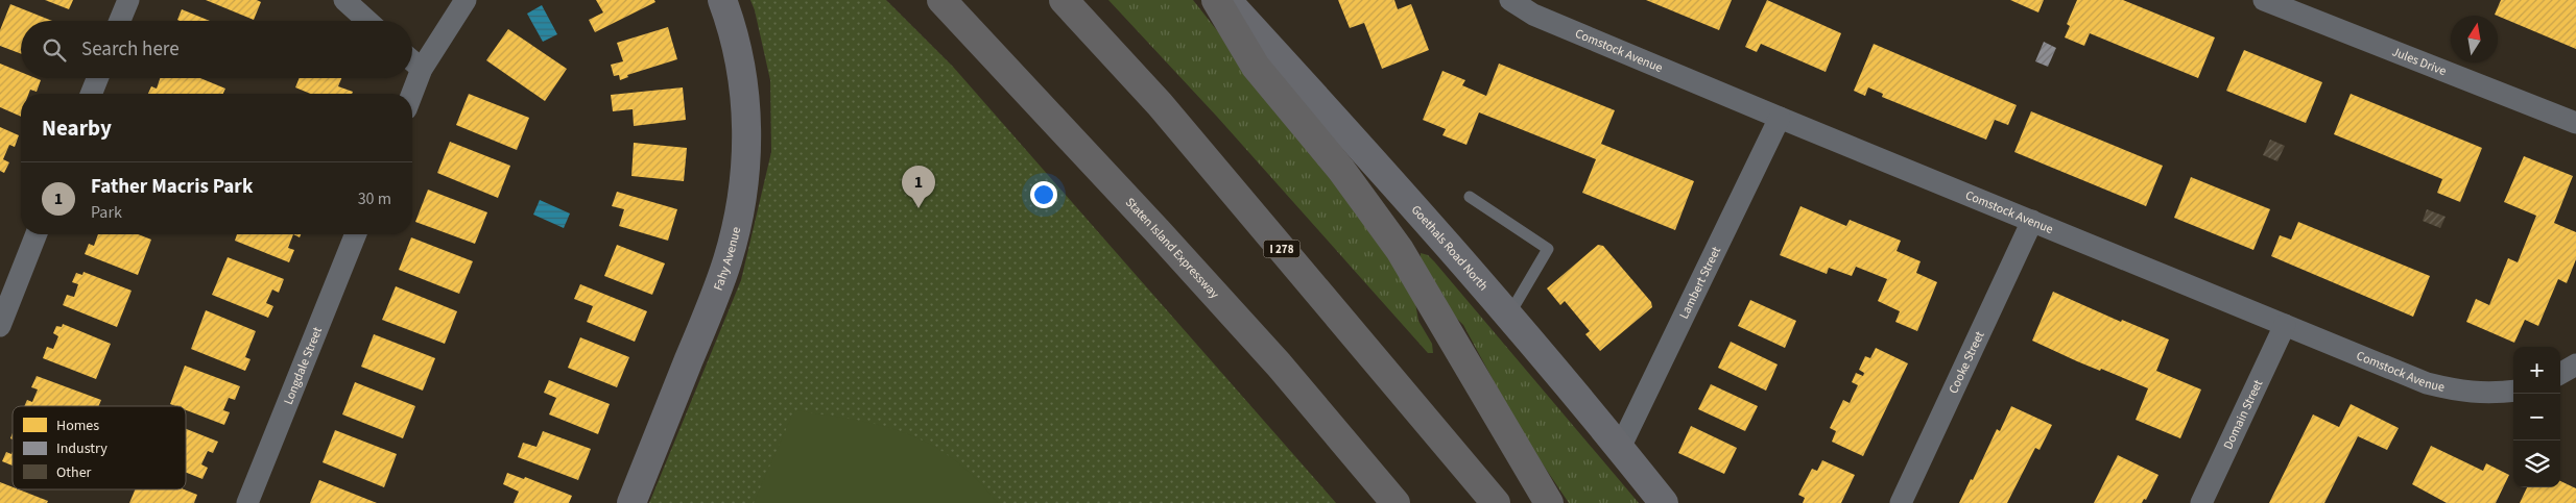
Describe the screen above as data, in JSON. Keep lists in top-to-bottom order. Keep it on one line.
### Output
{"streets":{"highway":["Staten Island Expressway","I 278"],"main road":["Goethals Road North","Fahy Avenue"],"street":["Comstock Avenue","Jules Drive","Lambert Street","Cooke Street","Longdale Street","Domain Street"]},"crossings":[["Comstock Avenue","Lambert Street"],["Comstock Avenue","Cooke Street"],["Comstock Avenue","Domain Street"],["Goethals Road North","Lambert Street"]],"legend":["Homes","Industry","Other"],"north":"top","page":{"search":"Search here","heading":"Nearby","list":[{"mark":"1","name":"Father Macris Park","note":"Park","value":"30 m"}],"pins":"1","map_buttons":["+","−"]}}
